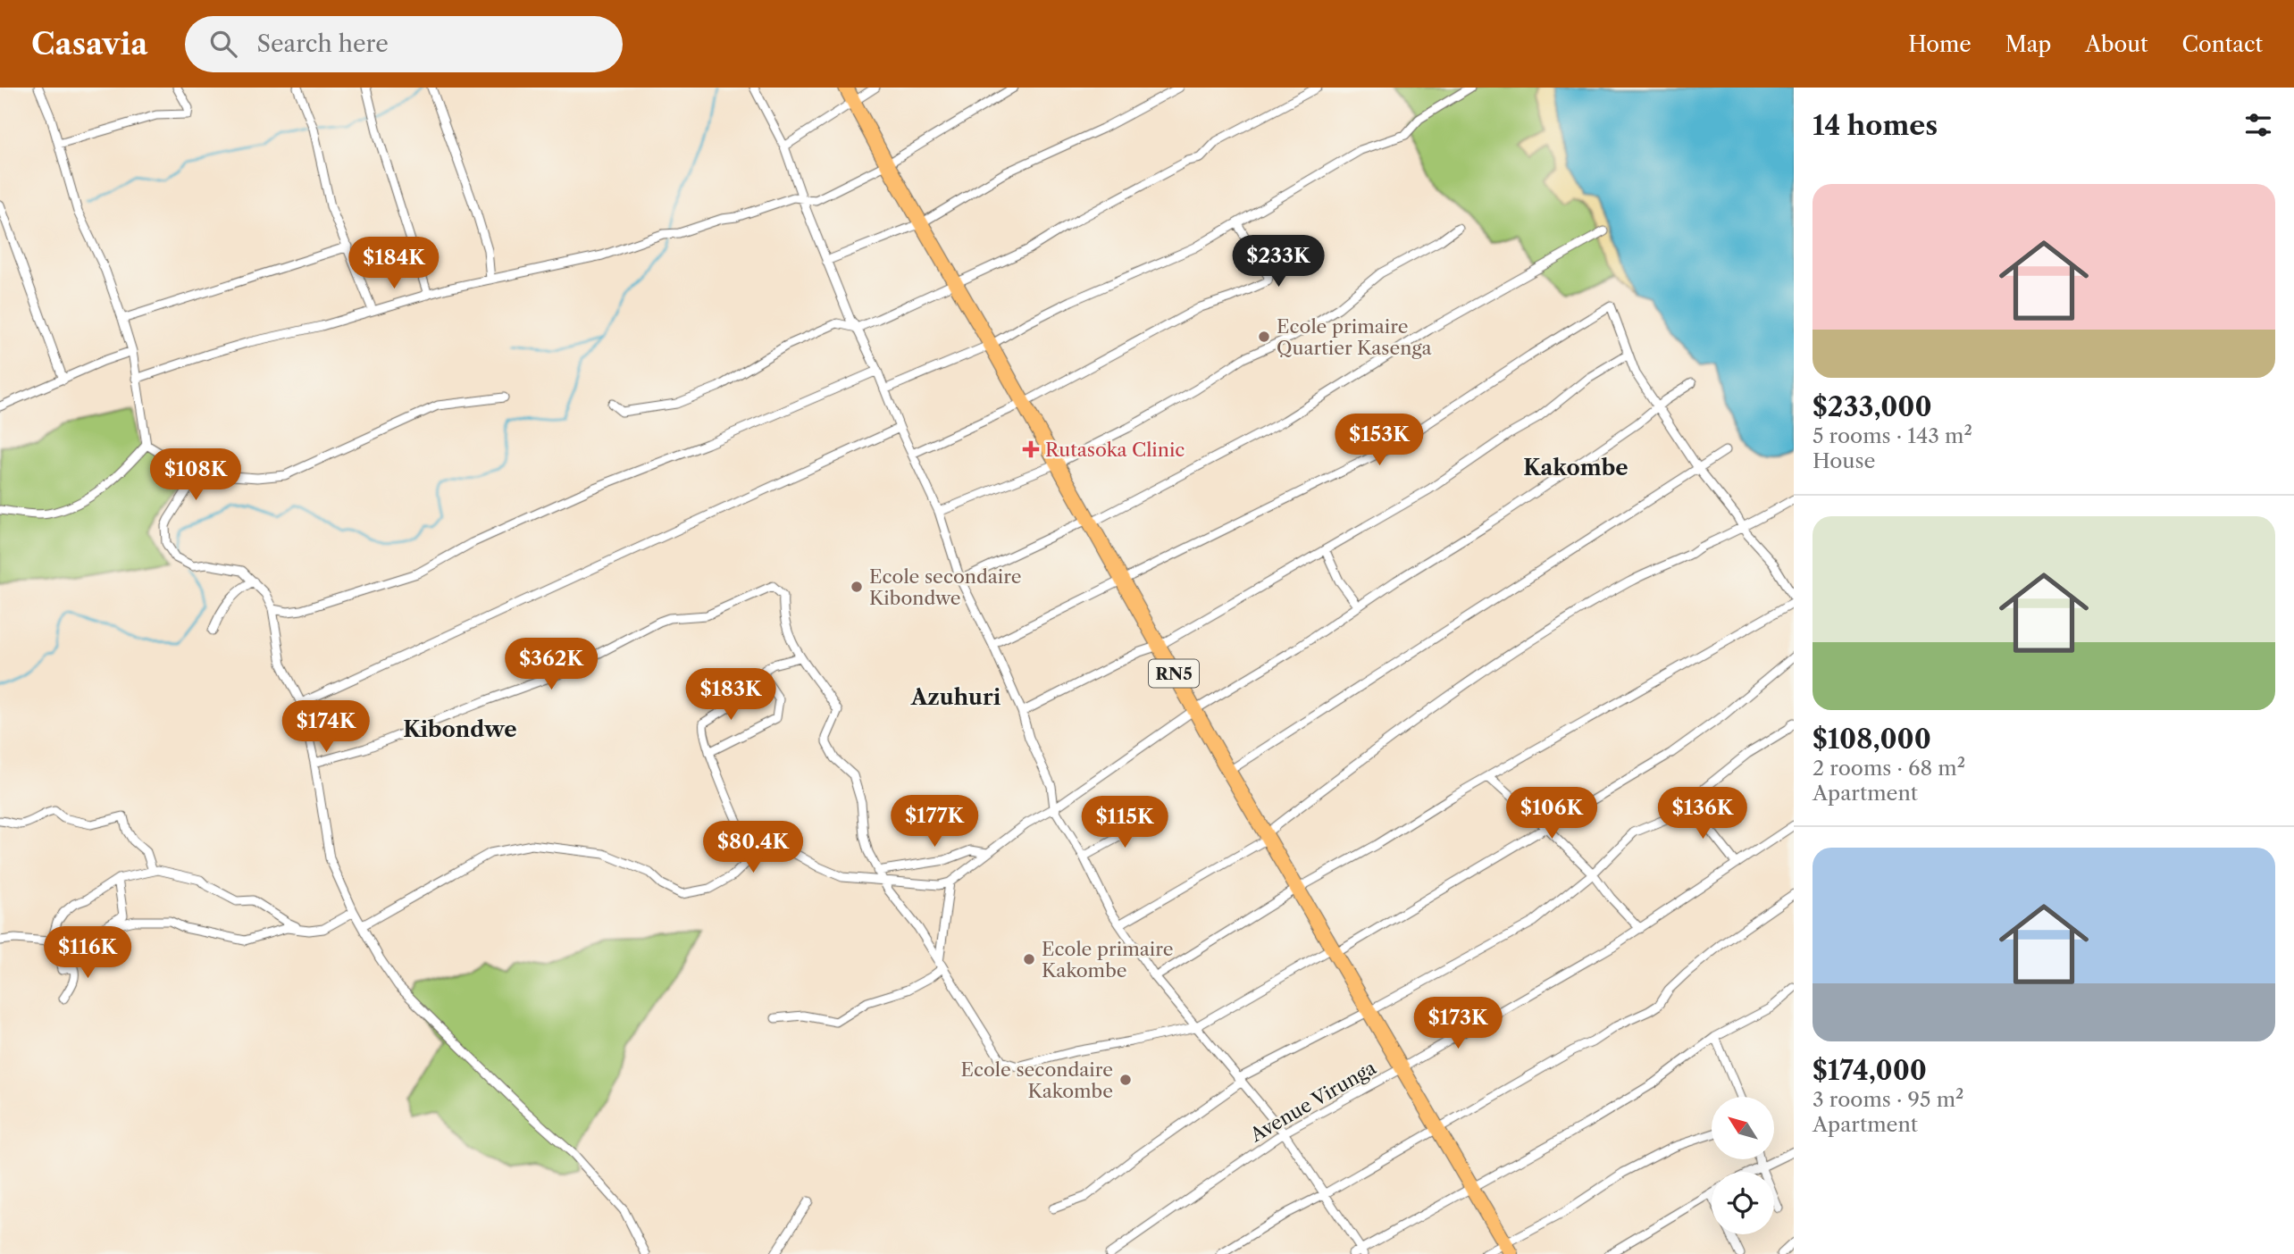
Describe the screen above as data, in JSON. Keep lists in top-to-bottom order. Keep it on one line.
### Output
{"streets":{"highway":["RN5"],"street":["Avenue Virunga"]},"crossings":[["RN5","Avenue Virunga"]],"districts":["Kakombe","Azuhuri","Kibondwe"],"places":{"other":["Ecole primaire Quartier Kasenga","Ecole secondaire Kibondwe","Ecole primaire Kakombe","Ecole secondaire Kakombe"],"health":["Rutasoka Clinic"]},"north":"top left","page":{"header":"Casavia","search":"Search here","nav":["Home","Map","About","Contact"],"heading":"14 homes","list":[{"name":"$233,000","note":"5 rooms · 143 m² · House"},{"name":"$108,000","note":"2 rooms · 68 m² · Apartment"},{"name":"$174,000","note":"3 rooms · 95 m² · Apartment"}],"price":["$233K","$184K","$153K","$108K","$362K","$183K","$174K","$106K","$136K","$177K","$115K","$80.4K","$116K","$173K"]}}
